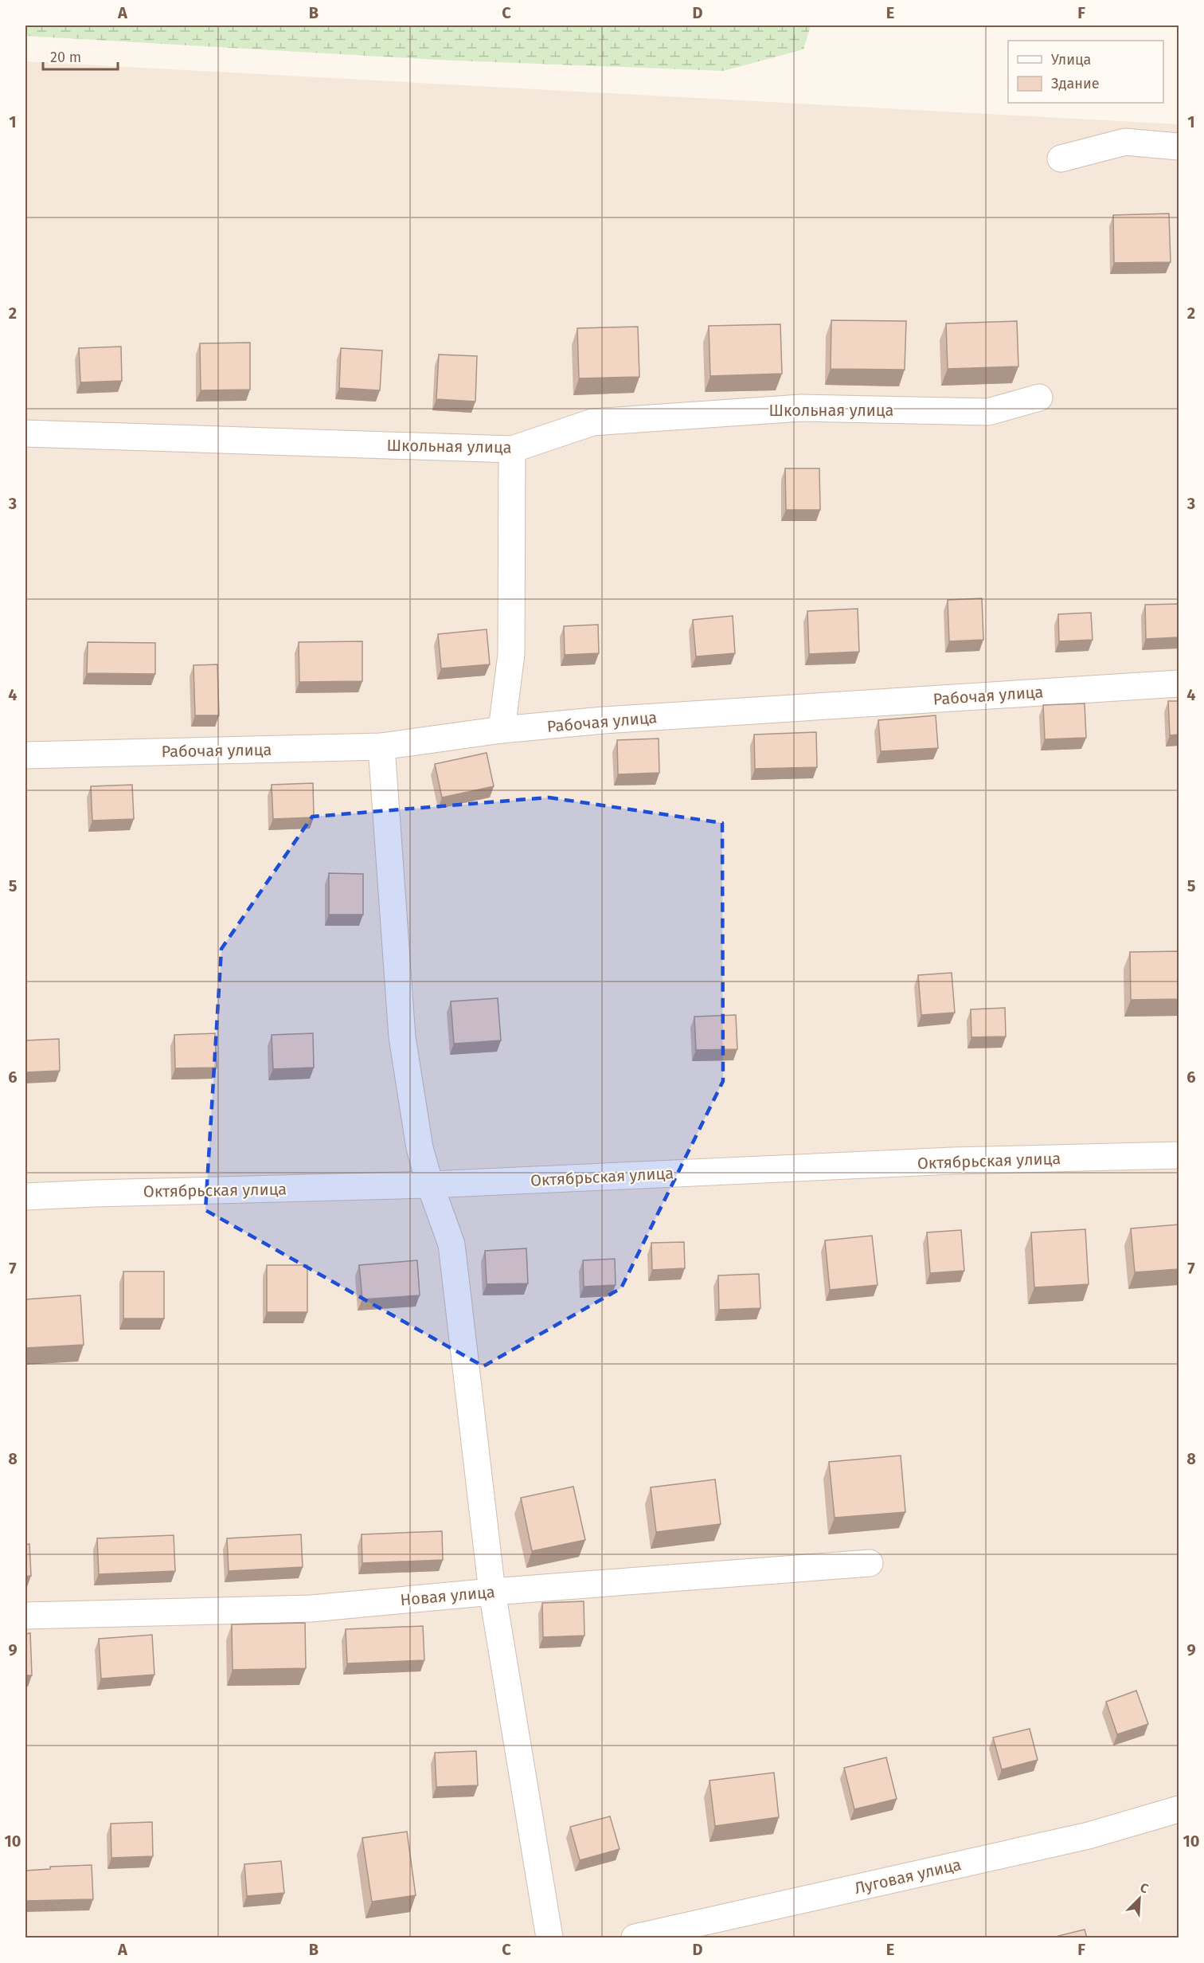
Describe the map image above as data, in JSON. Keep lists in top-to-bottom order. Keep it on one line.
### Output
{"streets":{"street":["Школьная улица","Рабочая улица","Октябрьская улица","Новая улица","Луговая улица"]},"legend":["Улица","Здание"],"scale_bar":"20 m","north":"top right","grid":{"columns":["A","B","C","D","E","F"],"rows":["1","2","3","4","5","6","7","8","9","10"]}}
